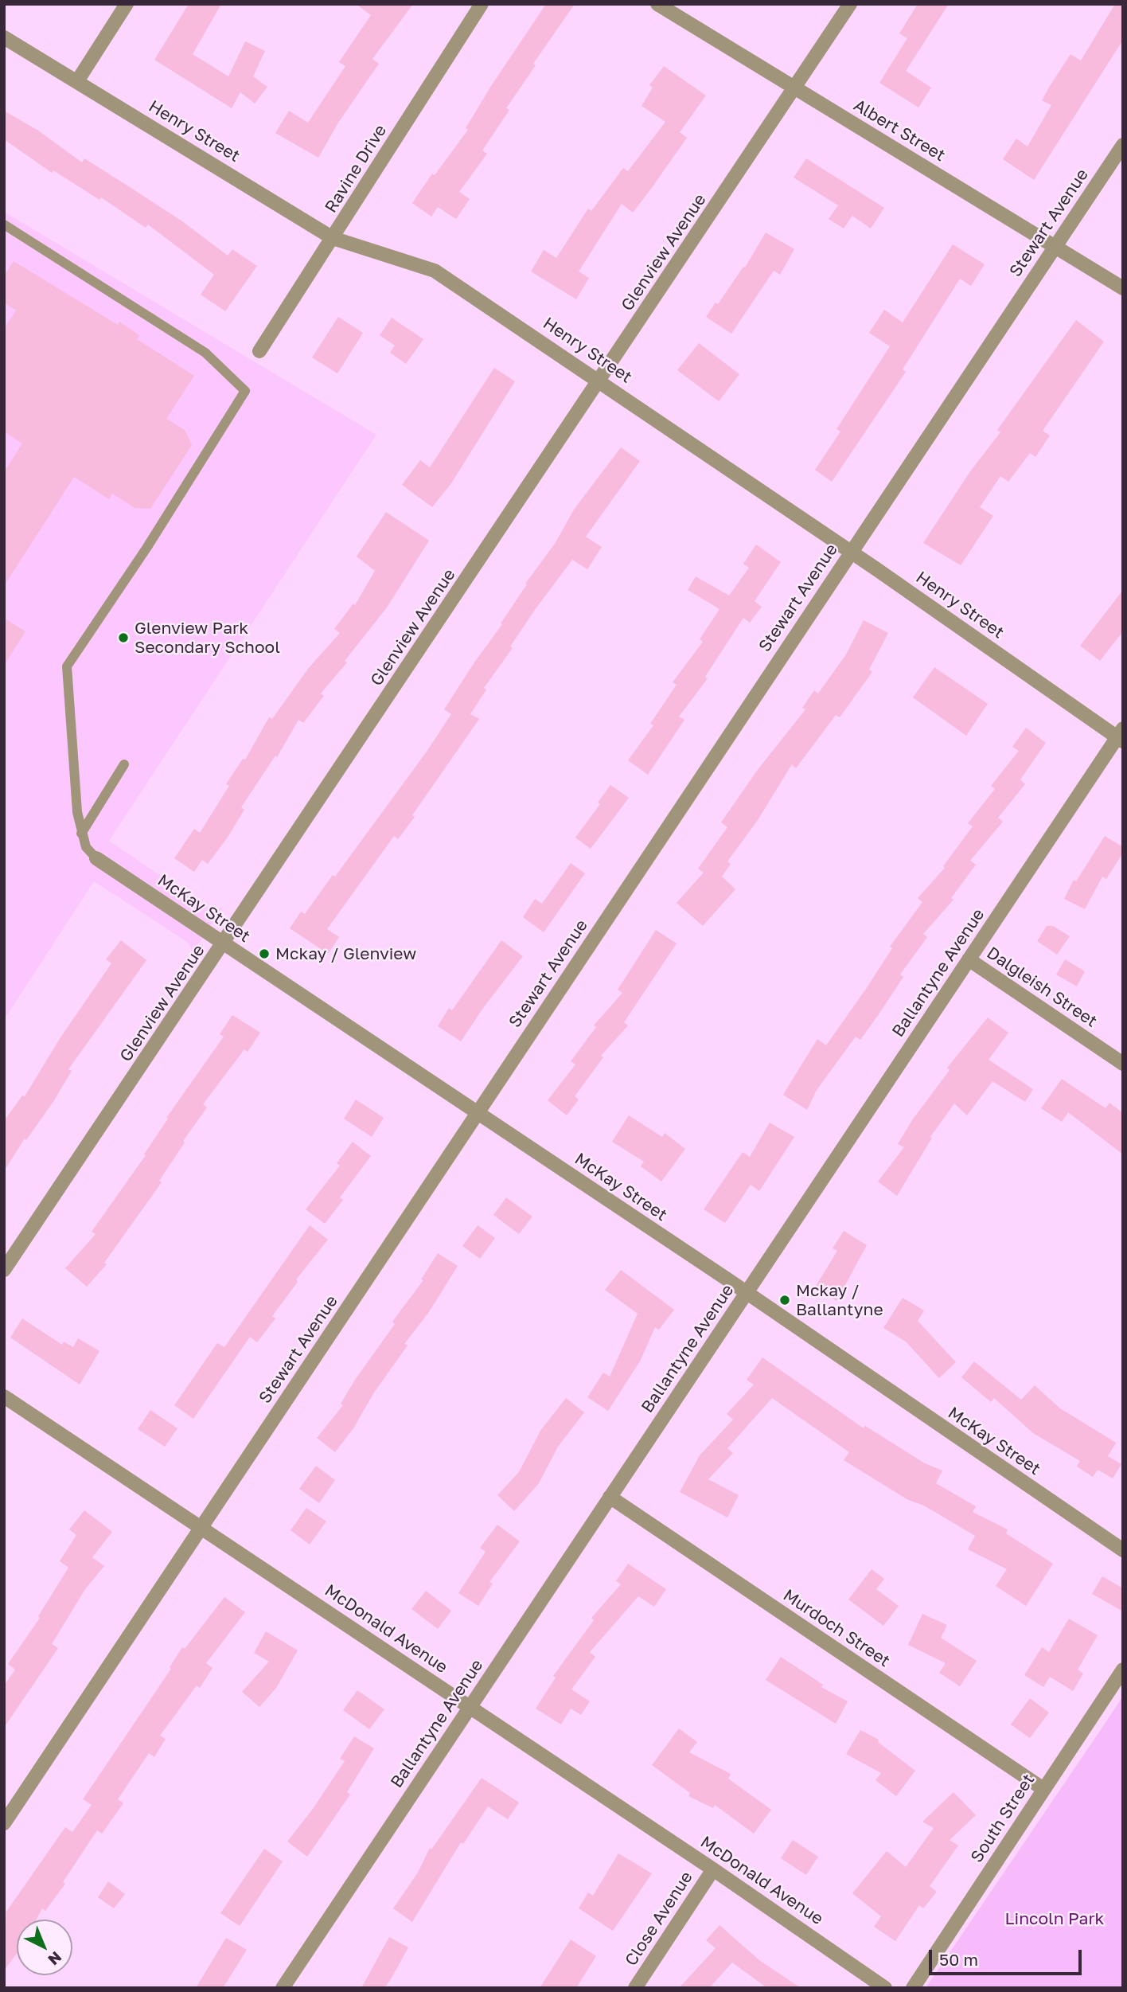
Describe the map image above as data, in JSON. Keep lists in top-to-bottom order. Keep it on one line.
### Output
{"streets":{"street":["Albert Street","Henry Street","Ravine Drive","Stewart Avenue","Glenview Avenue","McKay Street","Ballantyne Avenue","Dalgleish Street","Murdoch Street","McDonald Avenue","South Street","Close Avenue"]},"crossings":[["Albert Street","Stewart Avenue"],["Albert Street","Glenview Avenue"],["Henry Street","Ravine Drive"],["Henry Street","Stewart Avenue"],["Henry Street","Glenview Avenue"],["Henry Street","Ballantyne Avenue"],["Stewart Avenue","McKay Street"],["Stewart Avenue","McDonald Avenue"],["Glenview Avenue","McKay Street"],["McKay Street","Ballantyne Avenue"],["Ballantyne Avenue","Dalgleish Street"],["Ballantyne Avenue","Murdoch Street"],["Ballantyne Avenue","McDonald Avenue"],["Murdoch Street","South Street"],["McDonald Avenue","Close Avenue"]],"parks":["Lincoln Park"],"places":["Glenview Park Secondary School","Mckay / Glenview","Mckay / Ballantyne"],"scale_bar":"50 m","north":"bottom right"}
